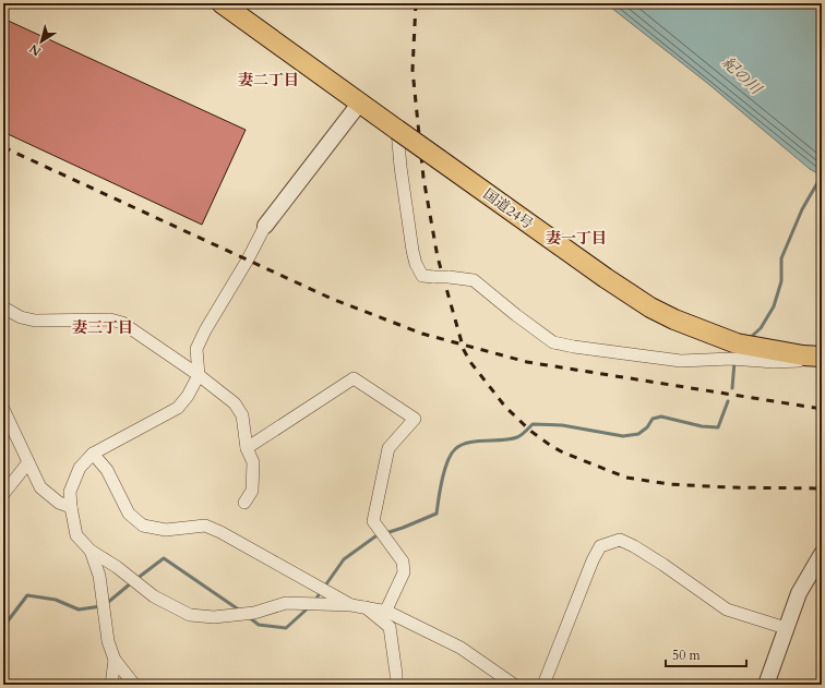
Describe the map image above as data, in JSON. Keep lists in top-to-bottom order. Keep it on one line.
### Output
{"streets":{"highway":["国道24号"]},"districts":["妻二丁目","妻一丁目","妻三丁目"],"water":["紀の川"],"scale_bar":"50 m","north":"bottom left"}
